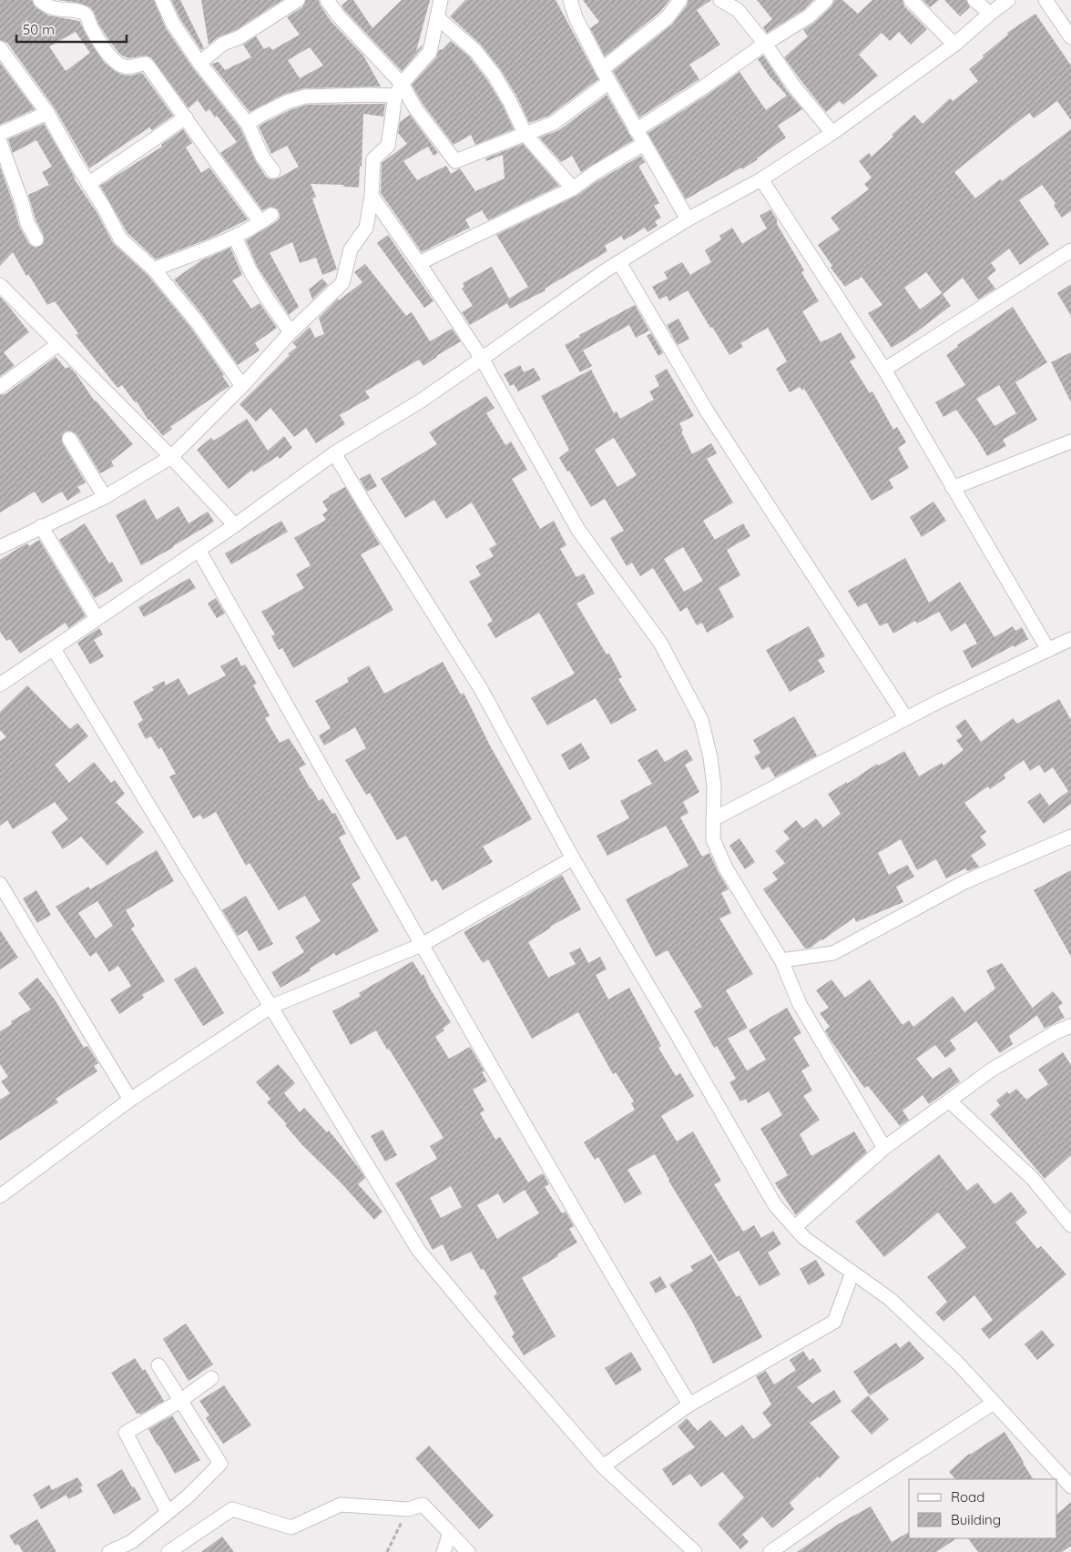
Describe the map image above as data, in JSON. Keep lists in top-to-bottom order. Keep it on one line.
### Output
{"legend":["Road","Building"],"scale_bar":"50 m"}
